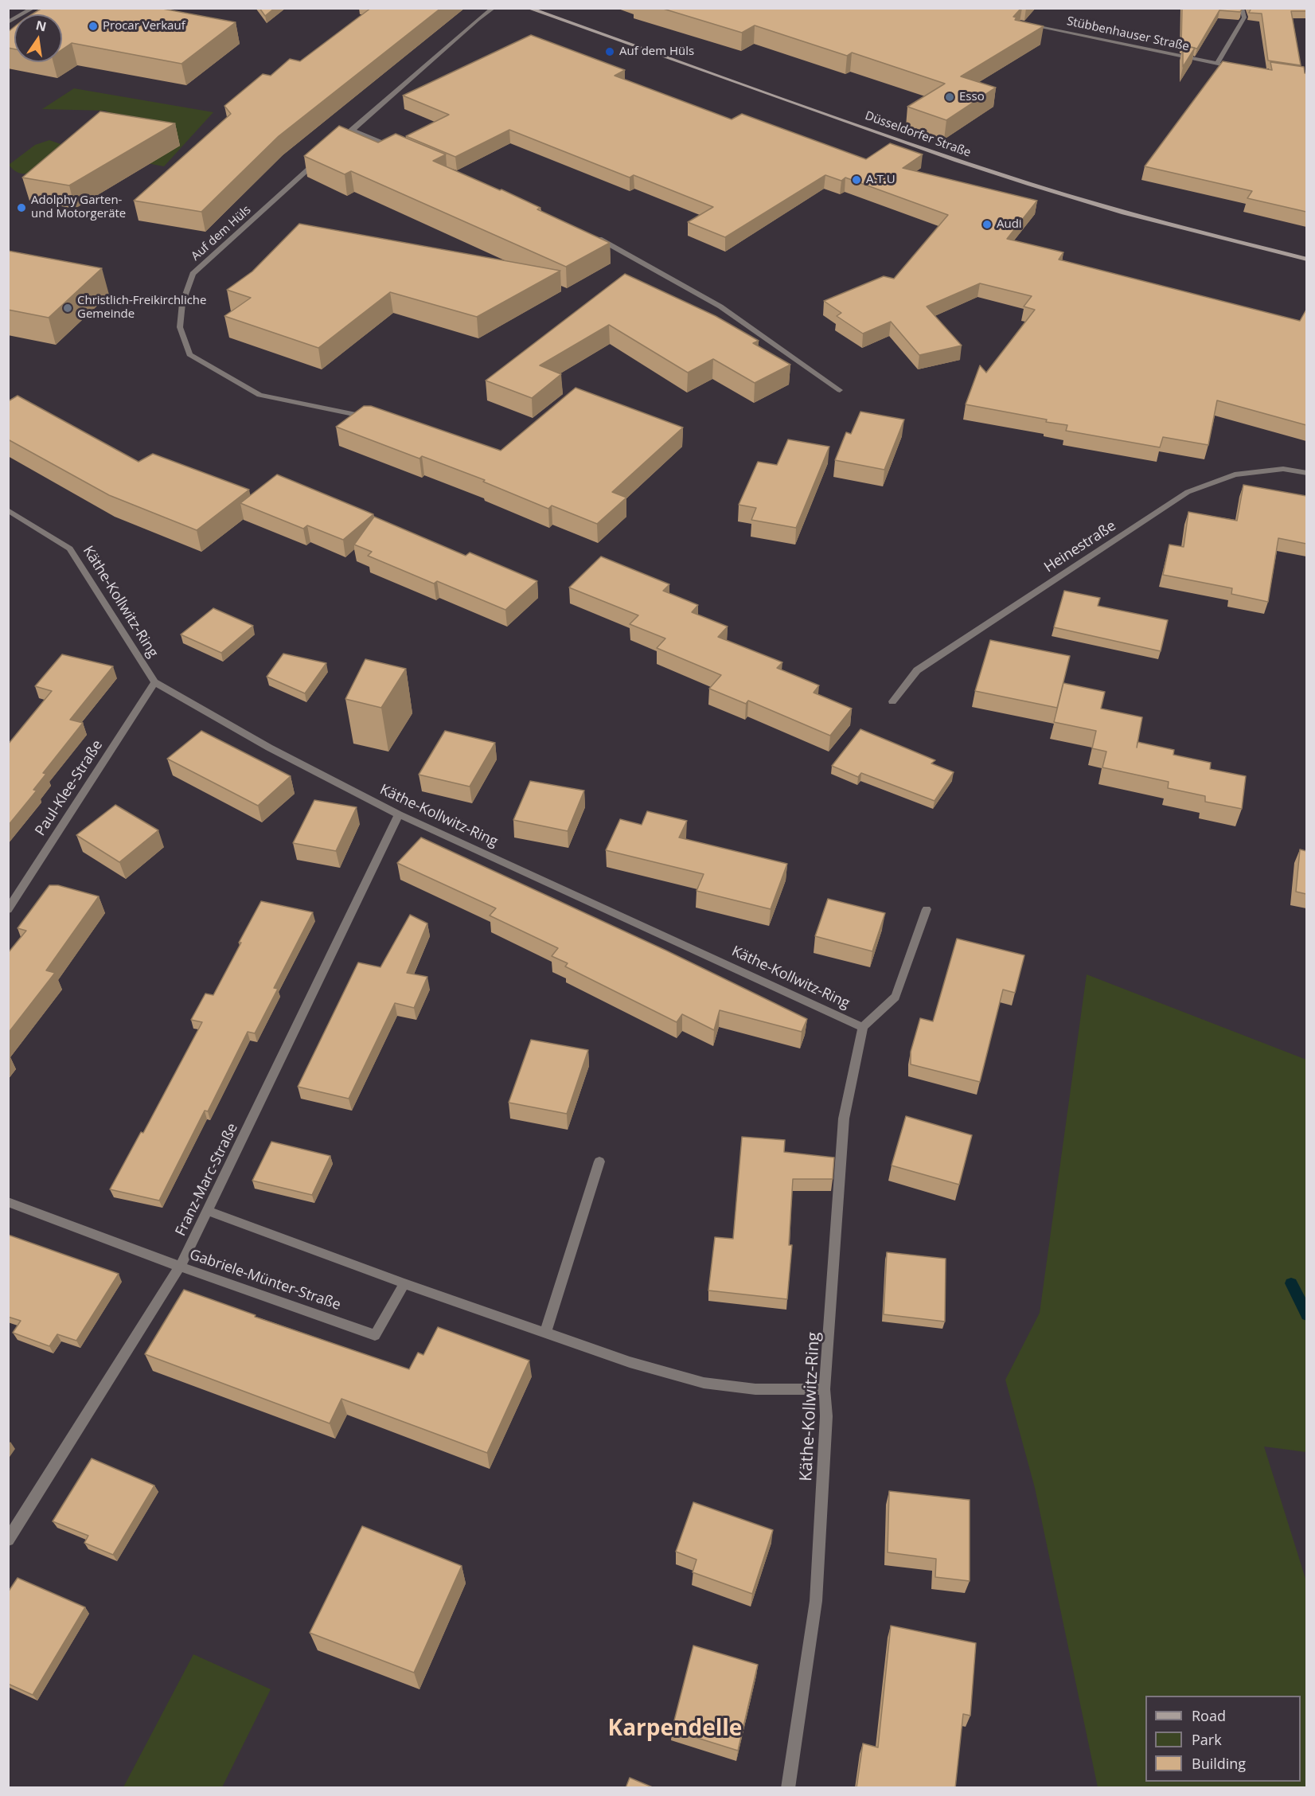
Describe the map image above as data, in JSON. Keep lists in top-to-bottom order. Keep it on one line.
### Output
{"streets":{"main road":["Düsseldorfer Straße"],"street":["Stübbenhauser Straße","Auf dem Hüls","Heinestraße","Käthe-Kollwitz-Ring","Paul-Klee-Straße","Franz-Marc-Straße","Gabriele-Münter-Straße"]},"crossings":[["Käthe-Kollwitz-Ring","Paul-Klee-Straße"],["Käthe-Kollwitz-Ring","Franz-Marc-Straße"],["Franz-Marc-Straße","Gabriele-Münter-Straße"]],"districts":["Karpendelle"],"places":["Procar Verkauf","Auf dem Hüls","Esso","A.T.U","Adolphy Garten- und Motorgeräte","Audi","Christlich-Freikirchliche Gemeinde"],"legend":["Road","Park","Building"],"north":"top"}
